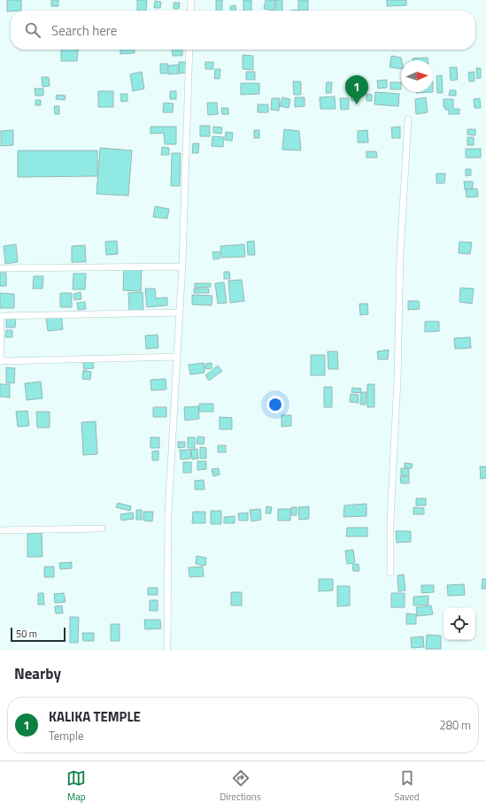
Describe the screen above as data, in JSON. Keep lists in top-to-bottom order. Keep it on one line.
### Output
{"scale_bar":"50 m","north":"right","page":{"search":"Search here","pins":"1","scale":"50 m","heading":"Nearby","list":[{"mark":"1","name":"KALIKA TEMPLE","note":"Temple","value":"280 m"}],"nav":["Map","Directions","Saved"]}}
